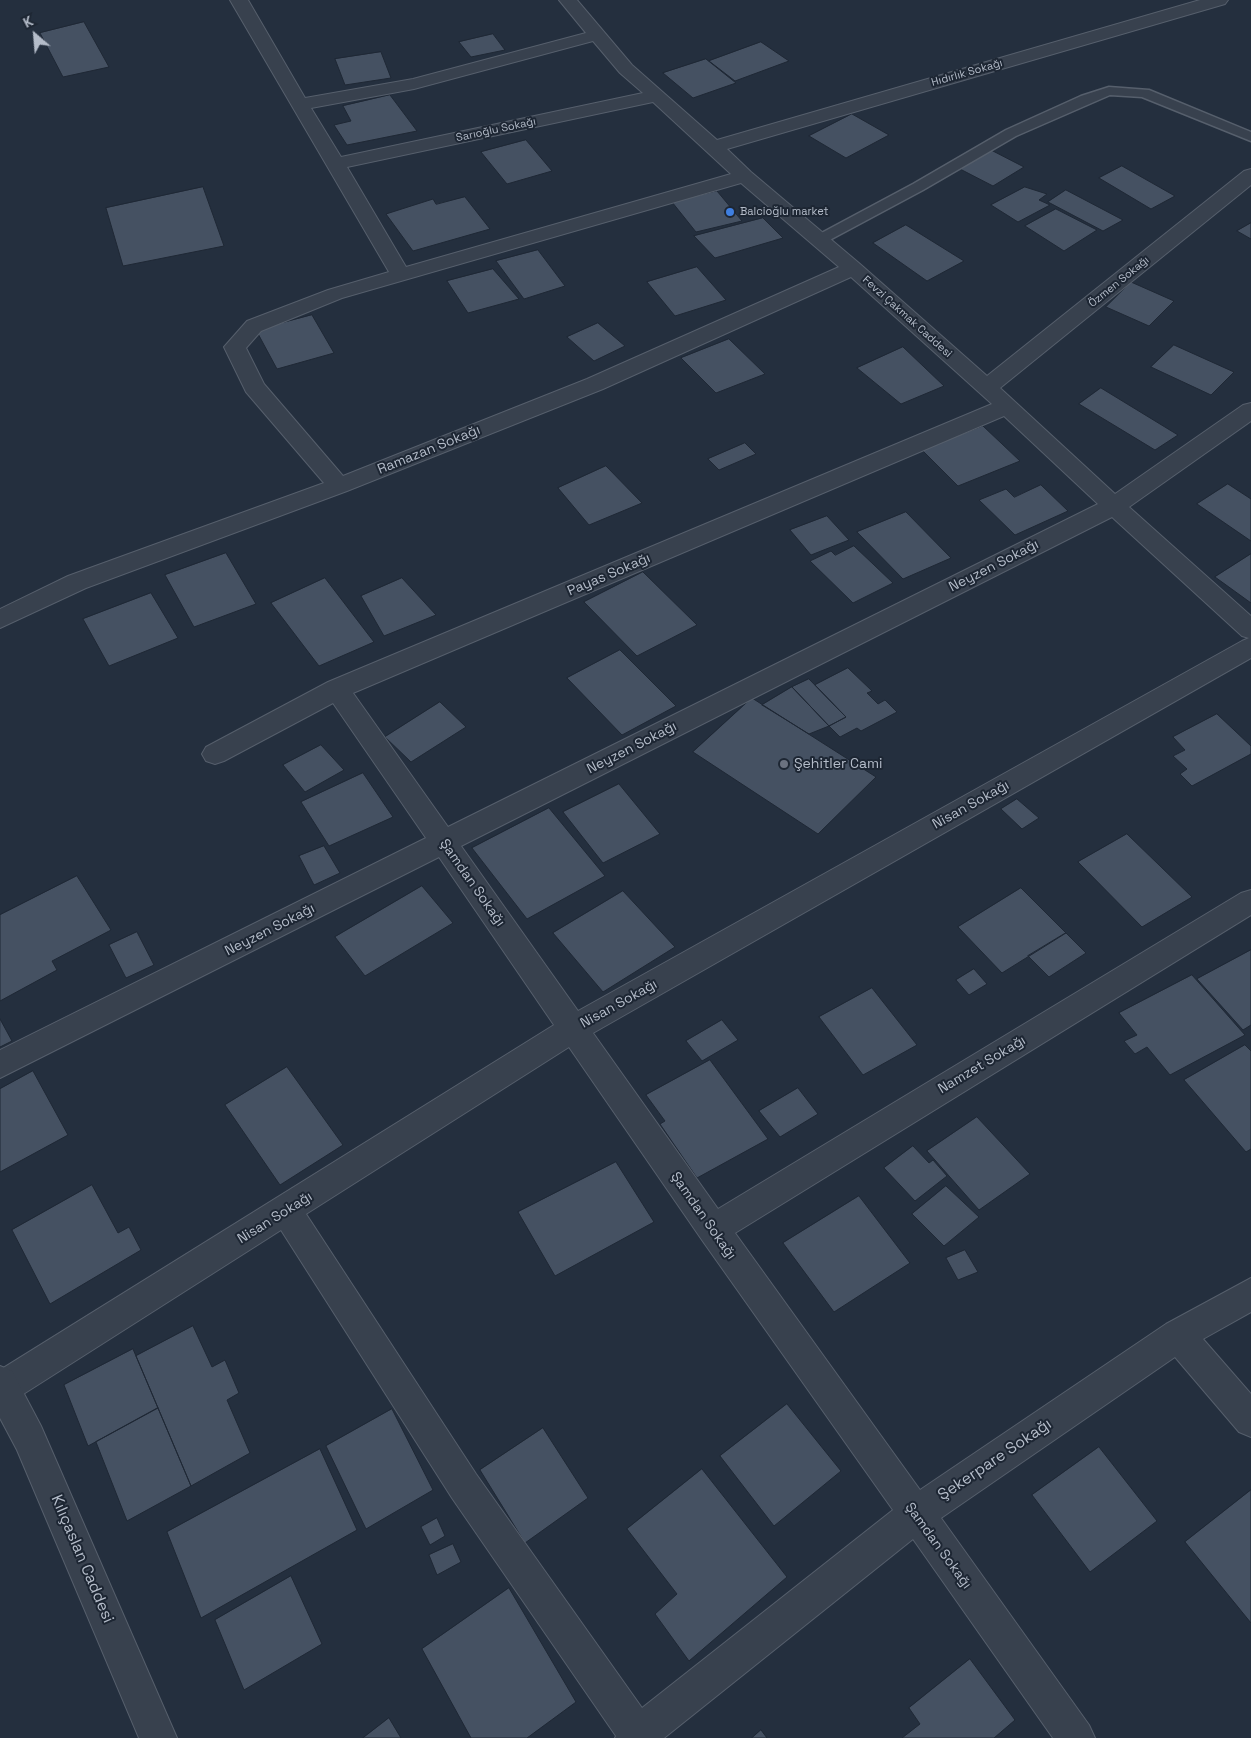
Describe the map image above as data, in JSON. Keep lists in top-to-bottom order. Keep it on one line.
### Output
{"streets":{"street":["Hıdırlık Sokağı","Sarıoğlu Sokağı","Özmen Sokağı","Fevzi Çakmak Caddesi","Ramazan Sokağı","Neyzen Sokağı","Payas Sokağı","Nisan Sokağı","Şamdan Sokağı","Namzet Sokağı","Şekerpare Sokağı","Kılıçaslan Caddesi"]},"crossings":[["Hıdırlık Sokağı","Fevzi Çakmak Caddesi"],["Sarıoğlu Sokağı","Fevzi Çakmak Caddesi"],["Özmen Sokağı","Fevzi Çakmak Caddesi"],["Fevzi Çakmak Caddesi","Ramazan Sokağı"],["Fevzi Çakmak Caddesi","Neyzen Sokağı"],["Fevzi Çakmak Caddesi","Payas Sokağı"],["Neyzen Sokağı","Şamdan Sokağı"],["Payas Sokağı","Şamdan Sokağı"],["Nisan Sokağı","Şamdan Sokağı"],["Nisan Sokağı","Kılıçaslan Caddesi"],["Şamdan Sokağı","Namzet Sokağı"],["Şamdan Sokağı","Şekerpare Sokağı"]],"places":["Balcioğlu market","Şehitler Cami"],"north":"top left"}
